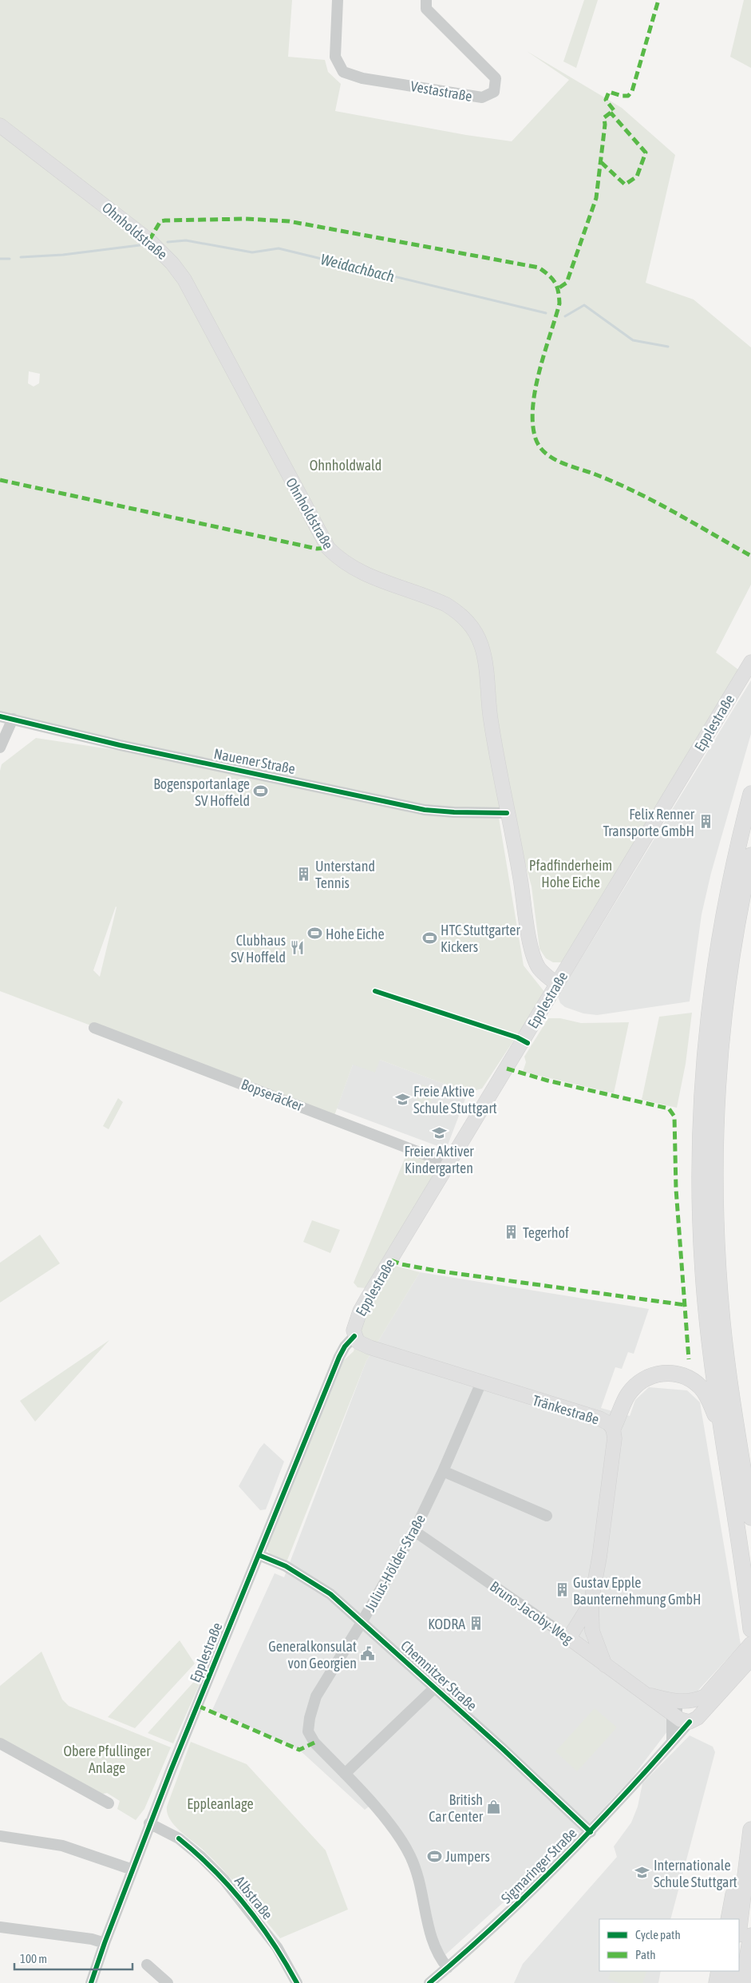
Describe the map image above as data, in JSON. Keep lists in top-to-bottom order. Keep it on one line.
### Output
{"streets":{"main road":["Ohnholdstraße","Epplestraße","Tränkestraße","Bruno-Jacoby-Weg","Sigmaringer Straße"],"street":["Vestastraße","Nauener Straße","Bopseräcker","Julius-Hölder-Straße","Chemnitzer Straße","Albstraße"]},"crossings":[["Ohnholdstraße","Epplestraße"],["Ohnholdstraße","Nauener Straße"],["Epplestraße","Bopseräcker"],["Epplestraße","Tränkestraße"],["Epplestraße","Chemnitzer Straße"],["Epplestraße","Albstraße"],["Tränkestraße","Julius-Hölder-Straße"],["Tränkestraße","Bruno-Jacoby-Weg"],["Julius-Hölder-Straße","Bruno-Jacoby-Weg"],["Julius-Hölder-Straße","Chemnitzer Straße"],["Julius-Hölder-Straße","Sigmaringer Straße"],["Bruno-Jacoby-Weg","Sigmaringer Straße"],["Chemnitzer Straße","Sigmaringer Straße"]],"water":["Weidachbach"],"parks":["Ohnholdwald","Pfadfinderheim Hohe Eiche","Obere Pfullinger Anlage","Eppleanlage"],"places":{"sports":["Bogensportanlage SV Hoffeld","Hohe Eiche","HTC Stuttgarter Kickers","Jumpers"],"building":["Felix Renner Transporte GmbH","Unterstand Tennis","Tegerhof","Gustav Epple Baunternehmung GmbH","KODRA"],"restaurant":["Clubhaus SV Hoffeld"],"school or university":["Freie Aktive Schule Stuttgart","Freier Aktiver Kindergarten","Internationale Schule Stuttgart"],"public building":["Generalkonsulat von Georgien"],"shop":["British Car Center"]},"legend":["Cycle path","Path"],"scale_bar":"100 m"}
